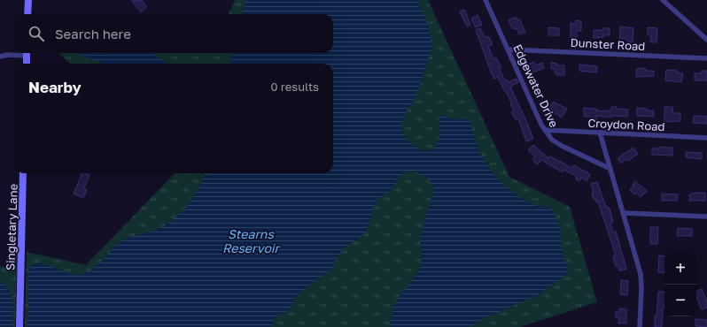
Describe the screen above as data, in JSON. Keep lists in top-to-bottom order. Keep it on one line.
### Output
{"streets":{"street":["Dunster Road","Edgewater Drive","Croydon Road","Singletary Lane"]},"crossings":[["Dunster Road","Edgewater Drive"],["Edgewater Drive","Croydon Road"]],"water":["Stearns Reservoir"],"page":{"search":"Search here","heading":["Nearby","0 results"],"map_buttons":["+","−"]}}
